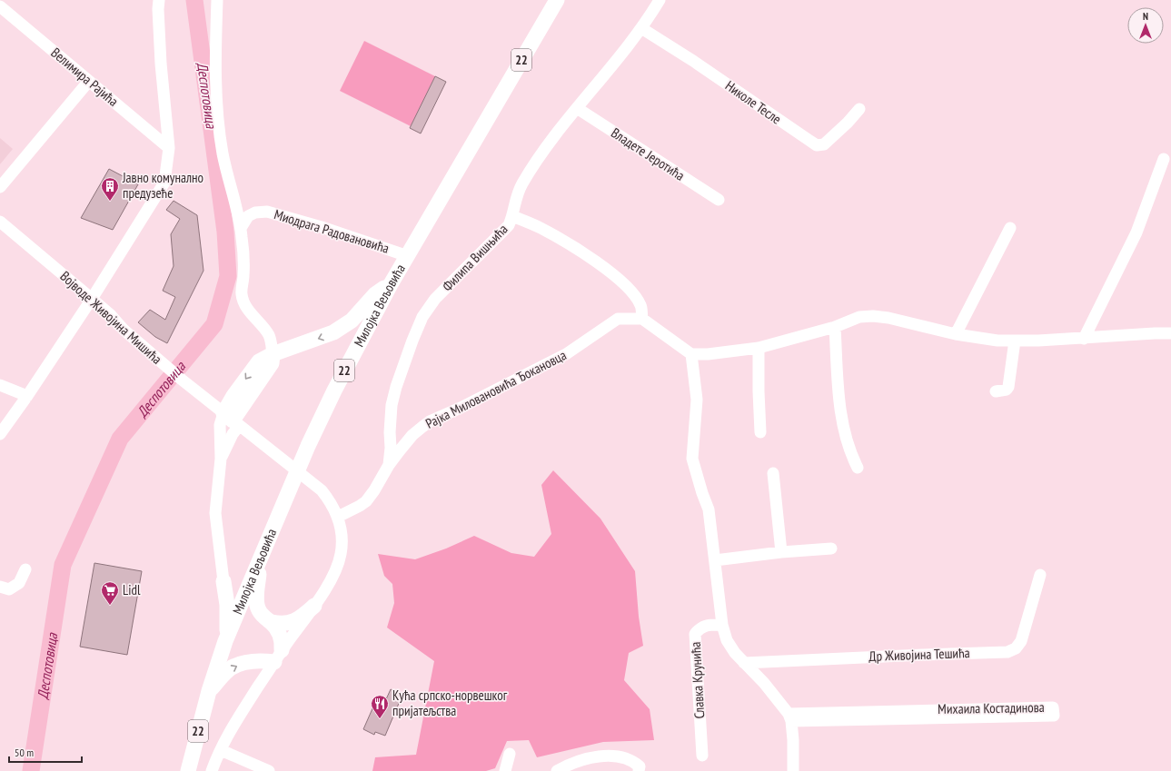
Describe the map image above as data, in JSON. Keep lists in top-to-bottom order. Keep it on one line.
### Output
{"streets":{"main road":["22","Милојка Вељовића"],"street":["Велимира Рајића","Николе Тесле","Владете Јеротића","Миодрага Радовановића","Филипа Вишњића","Војводе Живојина Мишића","Рајка Миловановића Ђокановца","Др Живојина Тешића","Славка Крунића","Михаила Костадинова"]},"crossings":[["Николе Тесле","Филипа Вишњића"],["Владете Јеротића","Филипа Вишњића"],["Миодрага Радовановића","Милојка Вељовића"],["Филипа Вишњића","Рајка Миловановића Ђокановца"],["Војводе Живојина Мишића","Рајка Миловановића Ђокановца"]],"water":["Деспотовица"],"places":{"building":["Јавно комунално предузеће"],"supermarket":["Lidl"],"restaurant":["Кућа српско-норвешког пријатељства"]},"scale_bar":"50 m","north":"top"}
